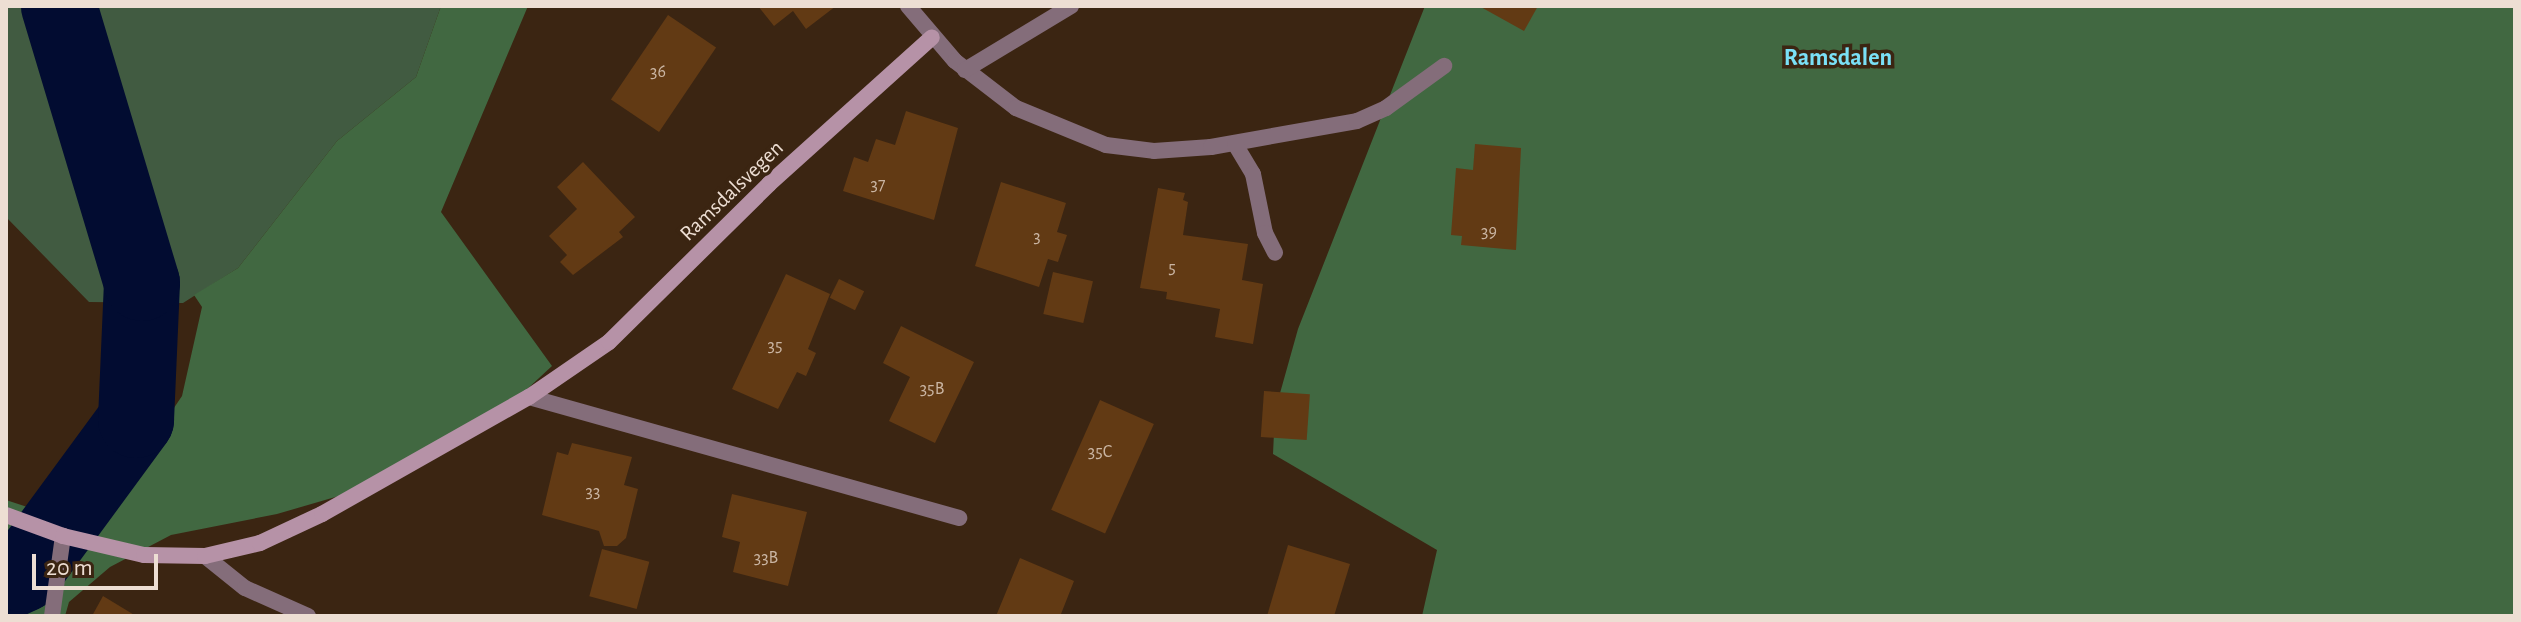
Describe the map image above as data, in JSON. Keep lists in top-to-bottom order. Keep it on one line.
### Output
{"streets":{"street":["Ramsdalsvegen"]},"districts":["Ramsdalen"],"house_numbers":["36","37","39","3","5","35","35B","35C","33","33B"],"scale_bar":"20 m"}
